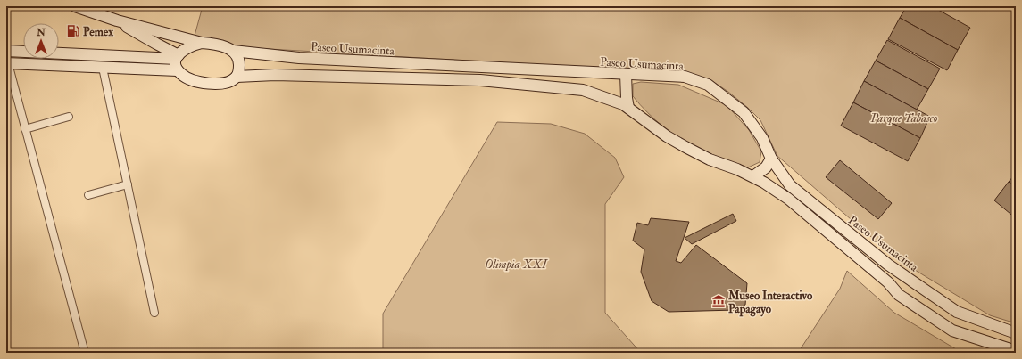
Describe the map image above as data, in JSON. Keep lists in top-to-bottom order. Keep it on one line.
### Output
{"streets":{"main road":["Paseo Usumacinta"]},"parks":["Parque Tabasco","Olimpia XXI"],"places":{"fuel station":["Pemex"],"museum":["Museo Interactivo Papagayo"]},"north":"top"}
